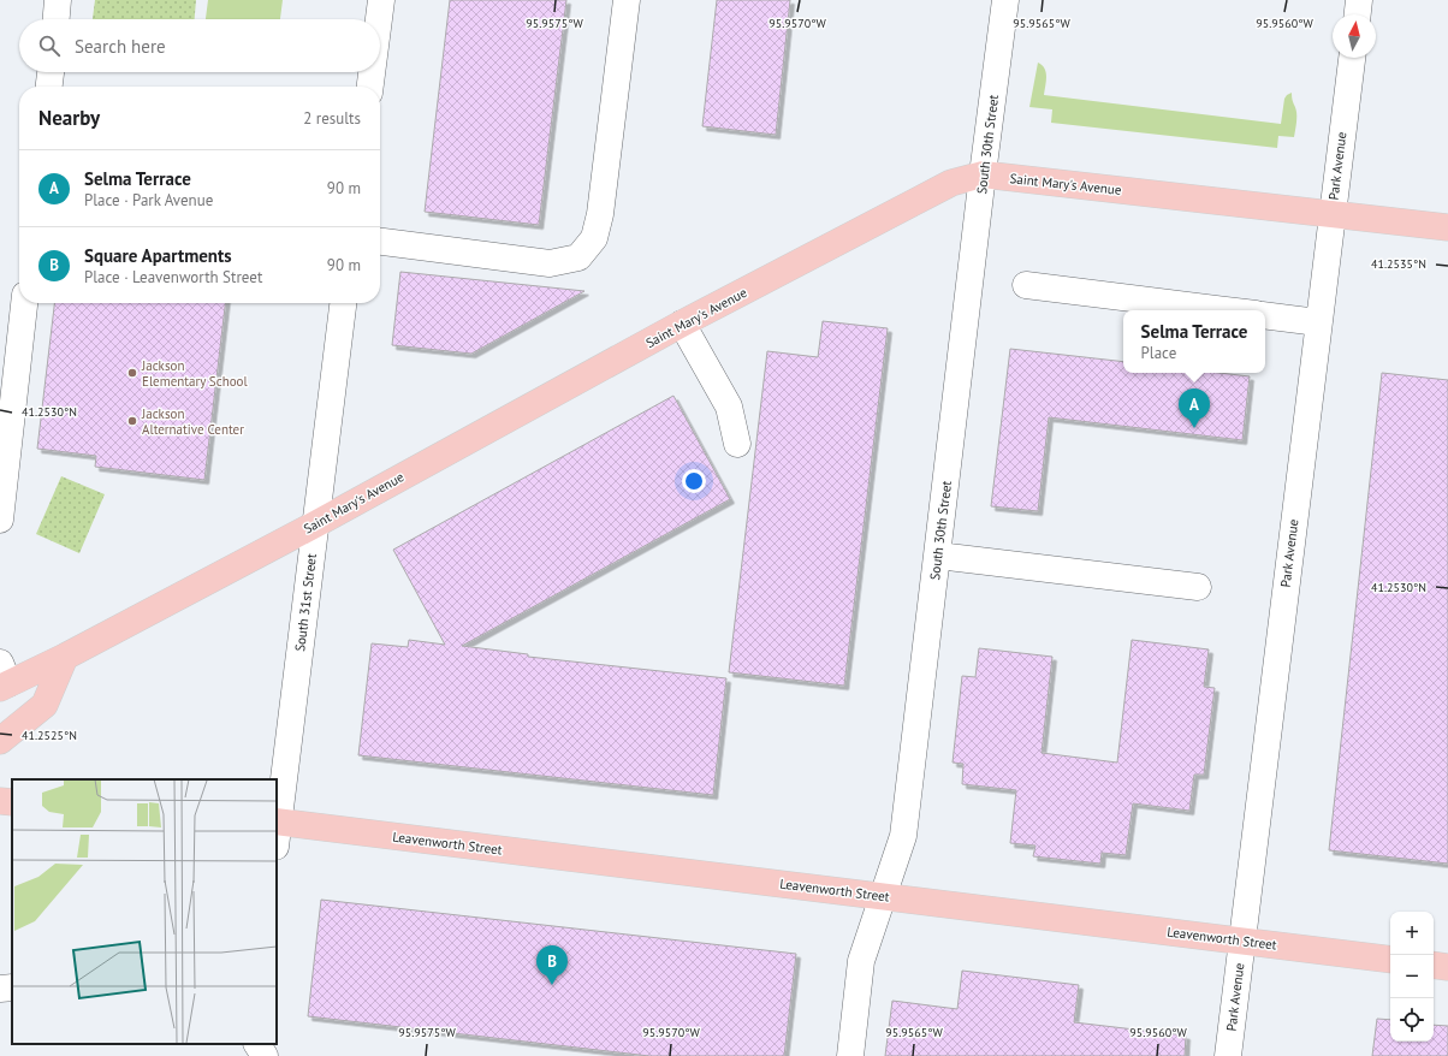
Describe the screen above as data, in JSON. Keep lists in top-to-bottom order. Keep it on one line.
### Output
{"streets":{"main road":["Saint Mary's Avenue","Leavenworth Street"],"street":["South 30th Street","Park Avenue","South 31st Street"]},"crossings":[["South 30th Street","Saint Mary's Avenue"],["South 30th Street","Leavenworth Street"],["Park Avenue","Saint Mary's Avenue"],["Park Avenue","Leavenworth Street"],["Saint Mary's Avenue","South 31st Street"],["South 31st Street","Leavenworth Street"]],"places":["Jackson Elementary School","Jackson Alternative Center"],"north":"top","page":{"search":"Search here","heading":["Nearby","2 results"],"list":[{"mark":"A","name":"Selma Terrace","note":"Place · Park Avenue","value":"90 m"},{"mark":"B","name":"Square Apartments","note":"Place · Leavenworth Street","value":"90 m"}],"popup":["Selma Terrace","Place"],"pins":["A","B"],"map_buttons":["+","−"]},"coordinates":["95.9575°W","95.9570°W","95.9565°W","95.9560°W","41.2535°N","41.2530°N","41.2525°N"]}
